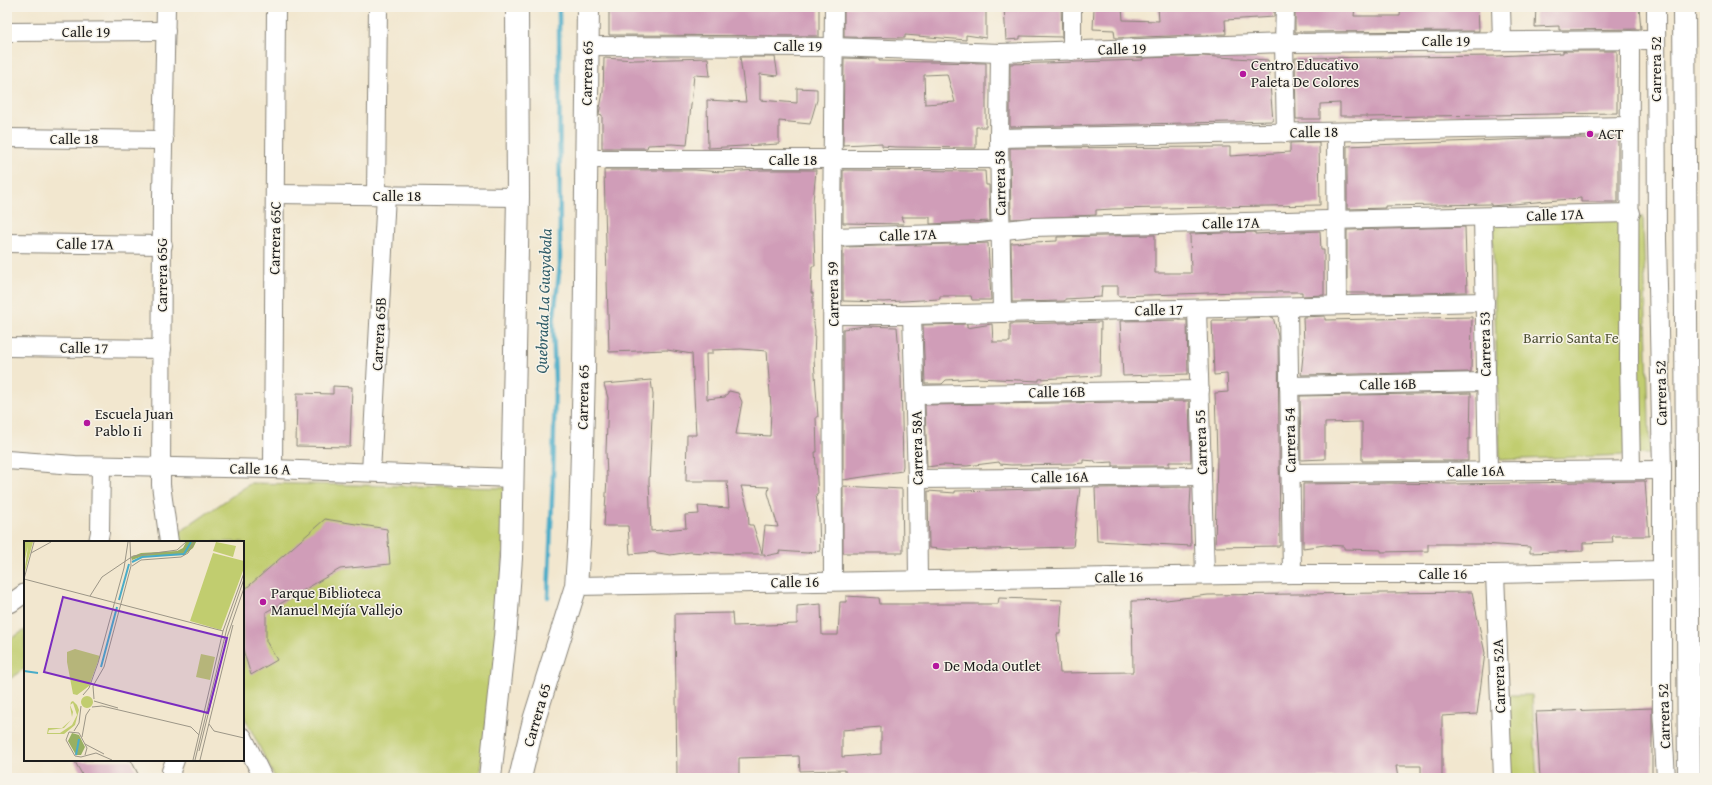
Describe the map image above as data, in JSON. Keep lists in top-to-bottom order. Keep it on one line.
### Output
{"streets":{"main road":["Carrera 52","Carrera 65"],"street":["Calle 19","Calle 18","Carrera 58","Calle 17A","Carrera 65C","Carrera 65G","Carrera 59","Calle 17","Carrera 65B","Carrera 53","Calle 16B","Carrera 54","Carrera 55","Carrera 58A","Calle 16 A","Calle 16A","Calle 16","Carrera 52A"]},"crossings":[["Calle 19","Carrera 52"],["Calle 19","Carrera 65"],["Calle 19","Carrera 58"],["Calle 19","Carrera 65G"],["Calle 19","Carrera 59"],["Carrera 52","Calle 18"],["Carrera 52","Calle 17A"],["Carrera 52","Calle 16A"],["Carrera 52","Calle 16"],["Carrera 65","Calle 18"],["Carrera 65","Calle 16"],["Calle 18","Carrera 58"],["Calle 18","Carrera 65C"],["Calle 18","Carrera 65G"],["Calle 18","Carrera 59"],["Calle 18","Carrera 65B"],["Carrera 58","Calle 17A"],["Carrera 58","Calle 17"],["Calle 17A","Carrera 65G"],["Calle 17A","Carrera 59"],["Calle 17A","Carrera 53"],["Carrera 65C","Calle 16 A"],["Carrera 65G","Calle 17"],["Carrera 65G","Calle 16 A"],["Carrera 59","Calle 17"],["Carrera 59","Calle 16"],["Calle 17","Carrera 53"],["Calle 17","Carrera 54"],["Calle 17","Carrera 55"],["Calle 17","Carrera 58A"],["Carrera 65B","Calle 16 A"],["Carrera 53","Calle 16B"],["Carrera 53","Calle 16A"],["Calle 16B","Carrera 54"],["Calle 16B","Carrera 55"],["Calle 16B","Carrera 58A"],["Carrera 54","Calle 16A"],["Carrera 54","Calle 16"],["Carrera 55","Calle 16A"],["Carrera 55","Calle 16"],["Carrera 58A","Calle 16A"],["Carrera 58A","Calle 16"],["Calle 16","Carrera 52A"]],"water":["Quebrada La Guayabala"],"parks":["Barrio Santa Fe"],"places":["Centro Educativo Paleta De Colores","ACT","Escuela Juan Pablo Ii","Parque Biblioteca Manuel Mejía Vallejo","De Moda Outlet"]}
